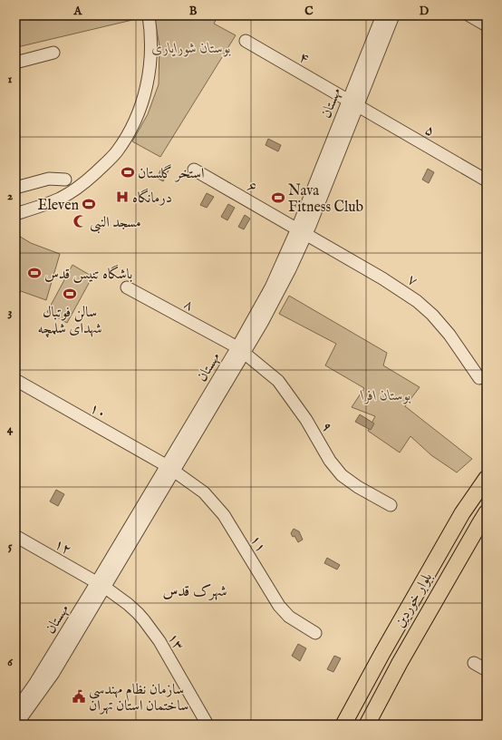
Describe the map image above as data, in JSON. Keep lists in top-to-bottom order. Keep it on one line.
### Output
{"streets":{"main road":["بلوار خوردین"],"street":["۴","مهستان","۵","۶","۷","۸","۱۰","۹","۱۱","۱۲","۱۳"]},"crossings":[["۴","مهستان"],["۴","۵"],["مهستان","۵"],["مهستان","۶"],["مهستان","۷"],["مهستان","۸"],["مهستان","۱۰"],["مهستان","۹"],["مهستان","۱۱"],["مهستان","۱۲"],["مهستان","۱۳"],["۶","۷"],["۸","۹"],["۱۰","۱۱"],["۱۲","۱۳"]],"districts":["شهرک قدس"],"parks":["بوستان شورایاری","بوستان افرا"],"places":{"sports":["استخر گلستان","Nava Fitness Club","Eleven","باشگاه تنیس قدس","سالن فوتبال شهدای شلمچه"],"hospital":["درمانگاه"],"mosque":["مسجد النبی"],"public building":["سازمان نظام مهندسی ساختمان استان تهران"]},"grid":{"columns":["A","B","C","D"],"rows":["1","2","3","4","5","6"]}}
